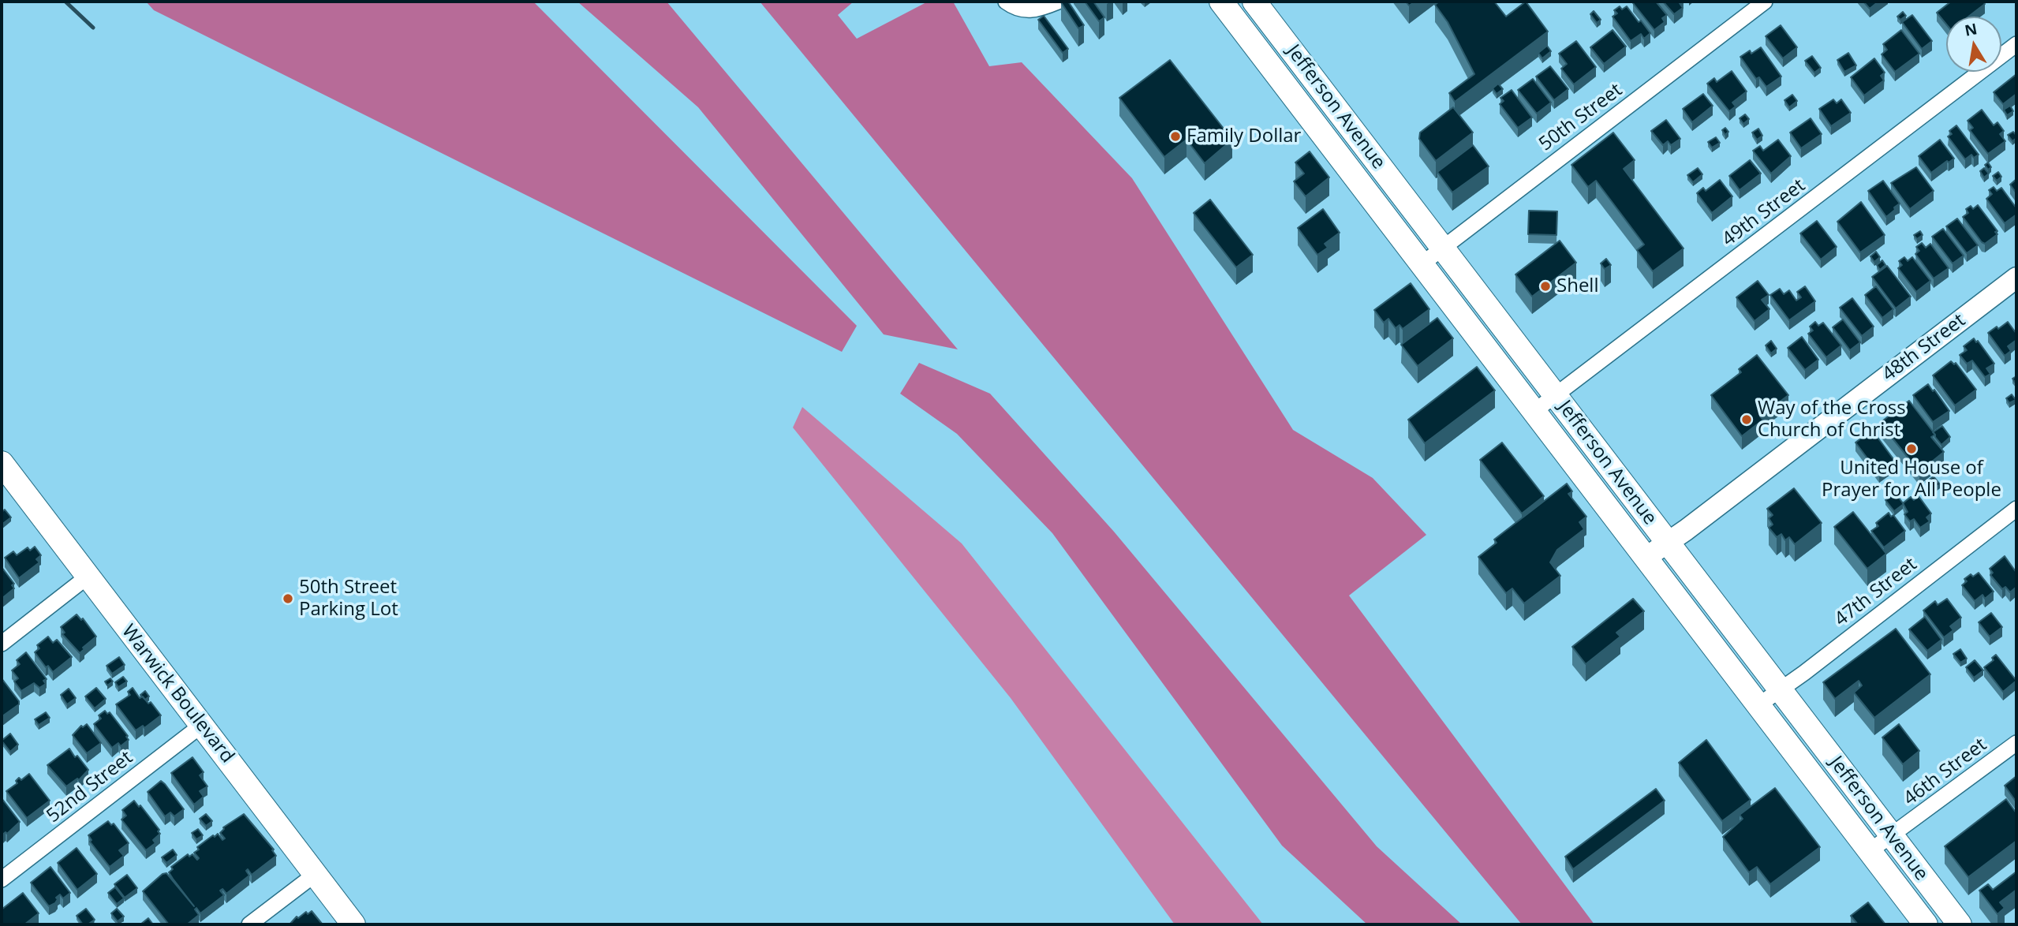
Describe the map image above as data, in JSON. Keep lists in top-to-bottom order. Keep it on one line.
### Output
{"streets":{"main road":["Jefferson Avenue","Warwick Boulevard"],"street":["50th Street","49th Street","48th Street","47th Street","46th Street","52nd Street"]},"crossings":[["Jefferson Avenue","50th Street"],["Jefferson Avenue","49th Street"],["Jefferson Avenue","48th Street"],["Jefferson Avenue","47th Street"],["Jefferson Avenue","46th Street"],["Warwick Boulevard","52nd Street"]],"places":["Family Dollar","Shell","Way of the Cross Church of Christ","United House of Prayer for All People","50th Street Parking Lot"],"north":"top"}
